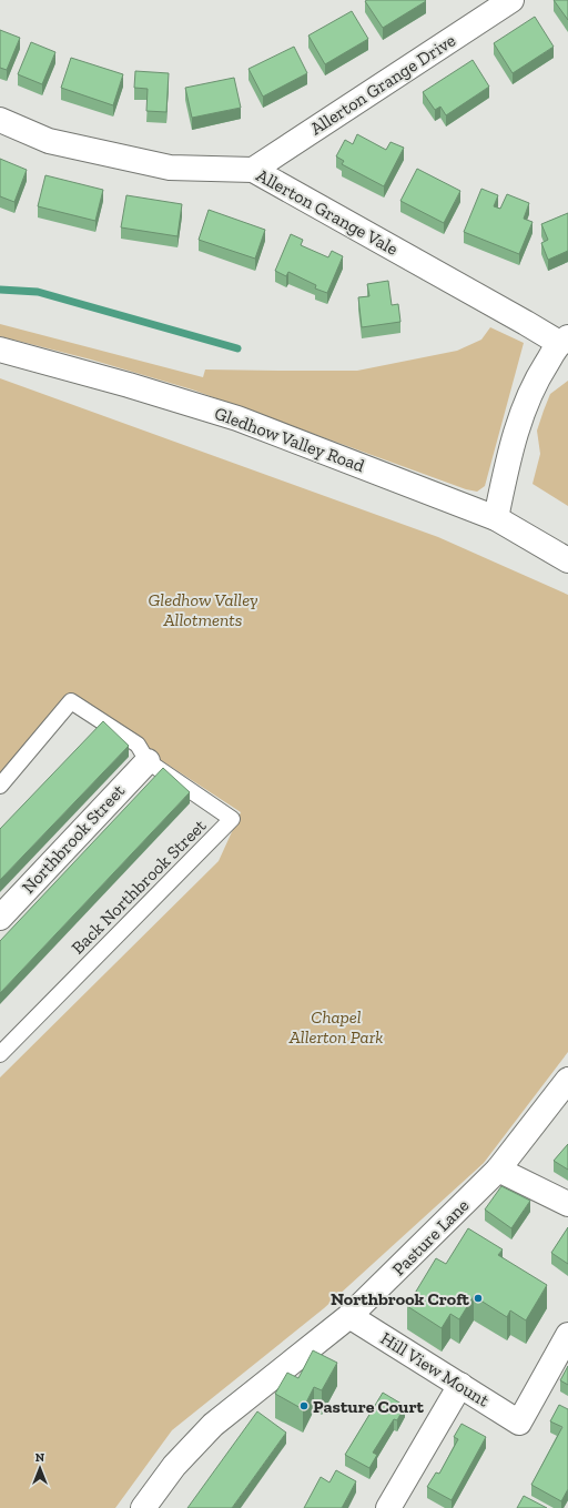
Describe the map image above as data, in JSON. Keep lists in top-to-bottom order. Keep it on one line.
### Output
{"streets":{"street":["Allerton Grange Drive","Allerton Grange Vale","Gledhow Valley Road","Northbrook Street","Pasture Lane","Hill View Mount"],"lane":["Back Northbrook Street"]},"crossings":[["Allerton Grange Drive","Allerton Grange Vale"],["Northbrook Street","Back Northbrook Street"],["Pasture Lane","Hill View Mount"]],"parks":["Gledhow Valley Allotments","Chapel Allerton Park"],"places":["Northbrook Croft","Pasture Court"],"north":"top"}
